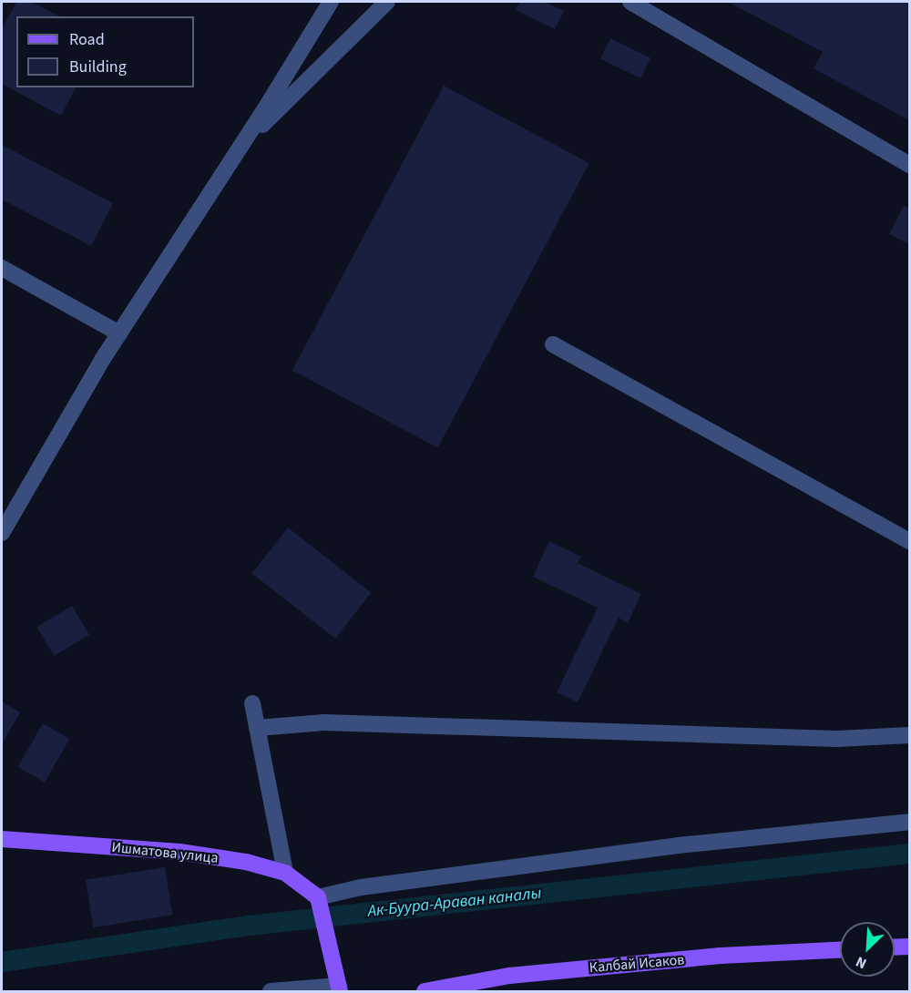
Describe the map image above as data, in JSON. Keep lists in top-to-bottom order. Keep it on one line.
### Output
{"streets":{"main road":["Ишматова улица","Калбай Исаков"]},"water":["Ак-Буура-Араван каналы"],"legend":["Road","Building"],"north":"bottom left"}
